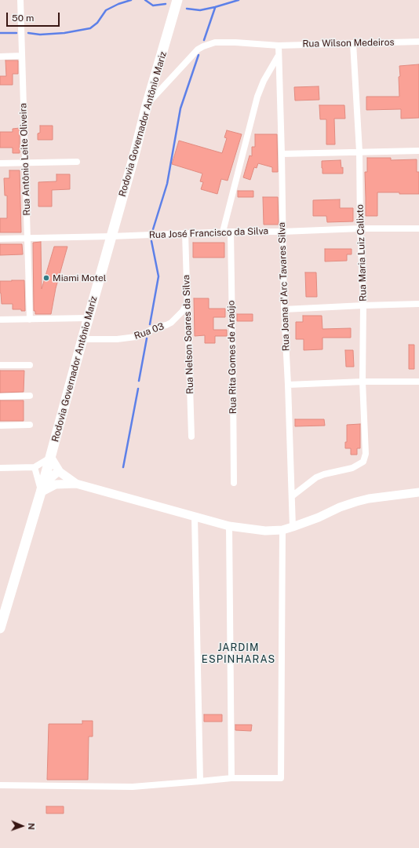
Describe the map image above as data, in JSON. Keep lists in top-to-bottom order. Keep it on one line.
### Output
{"streets":{"highway":["Rodovia Governador Antônio Mariz"],"street":["Rua Wilson Medeiros","Rua Antônio Leite Oliveira","Rua José Francisco da Silva","Rua Maria Luiz Calixto","Rua Joana d'Arc Tavares Silva","Rua 03","Rua Nelson Soares da Silva","Rua Rita Gomes de Araújo"]},"crossings":[["Rua Wilson Medeiros","Rodovia Governador Antônio Mariz"],["Rua Wilson Medeiros","Rua Maria Luiz Calixto"],["Rua Wilson Medeiros","Rua Joana d'Arc Tavares Silva"],["Rodovia Governador Antônio Mariz","Rua José Francisco da Silva"],["Rodovia Governador Antônio Mariz","Rua 03"],["Rua Antônio Leite Oliveira","Rua José Francisco da Silva"],["Rua José Francisco da Silva","Rua Maria Luiz Calixto"],["Rua José Francisco da Silva","Rua Joana d'Arc Tavares Silva"],["Rua José Francisco da Silva","Rua Nelson Soares da Silva"],["Rua José Francisco da Silva","Rua Rita Gomes de Araújo"],["Rua Maria Luiz Calixto","Rua Joana d'Arc Tavares Silva"],["Rua 03","Rua Nelson Soares da Silva"]],"districts":["JARDIM ESPINHARAS"],"places":["Miami Motel"],"scale_bar":"50 m","north":"right"}
